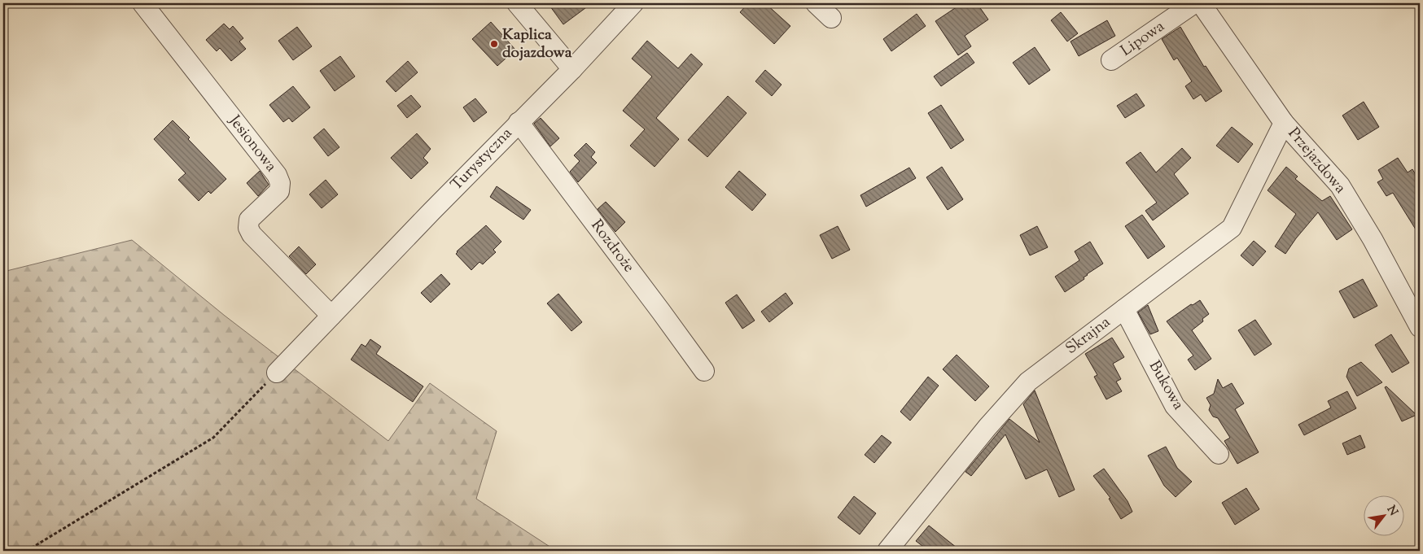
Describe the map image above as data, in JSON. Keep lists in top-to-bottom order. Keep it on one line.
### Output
{"streets":{"street":["Lipowa","Jesionowa","Turystyczna","Przejazdowa","Rozdroże","Skrajna","Bukowa"]},"crossings":[["Jesionowa","Turystyczna"],["Turystyczna","Rozdroże"],["Przejazdowa","Skrajna"],["Skrajna","Bukowa"]],"places":["Kaplica dojazdowa"],"north":"top right"}
